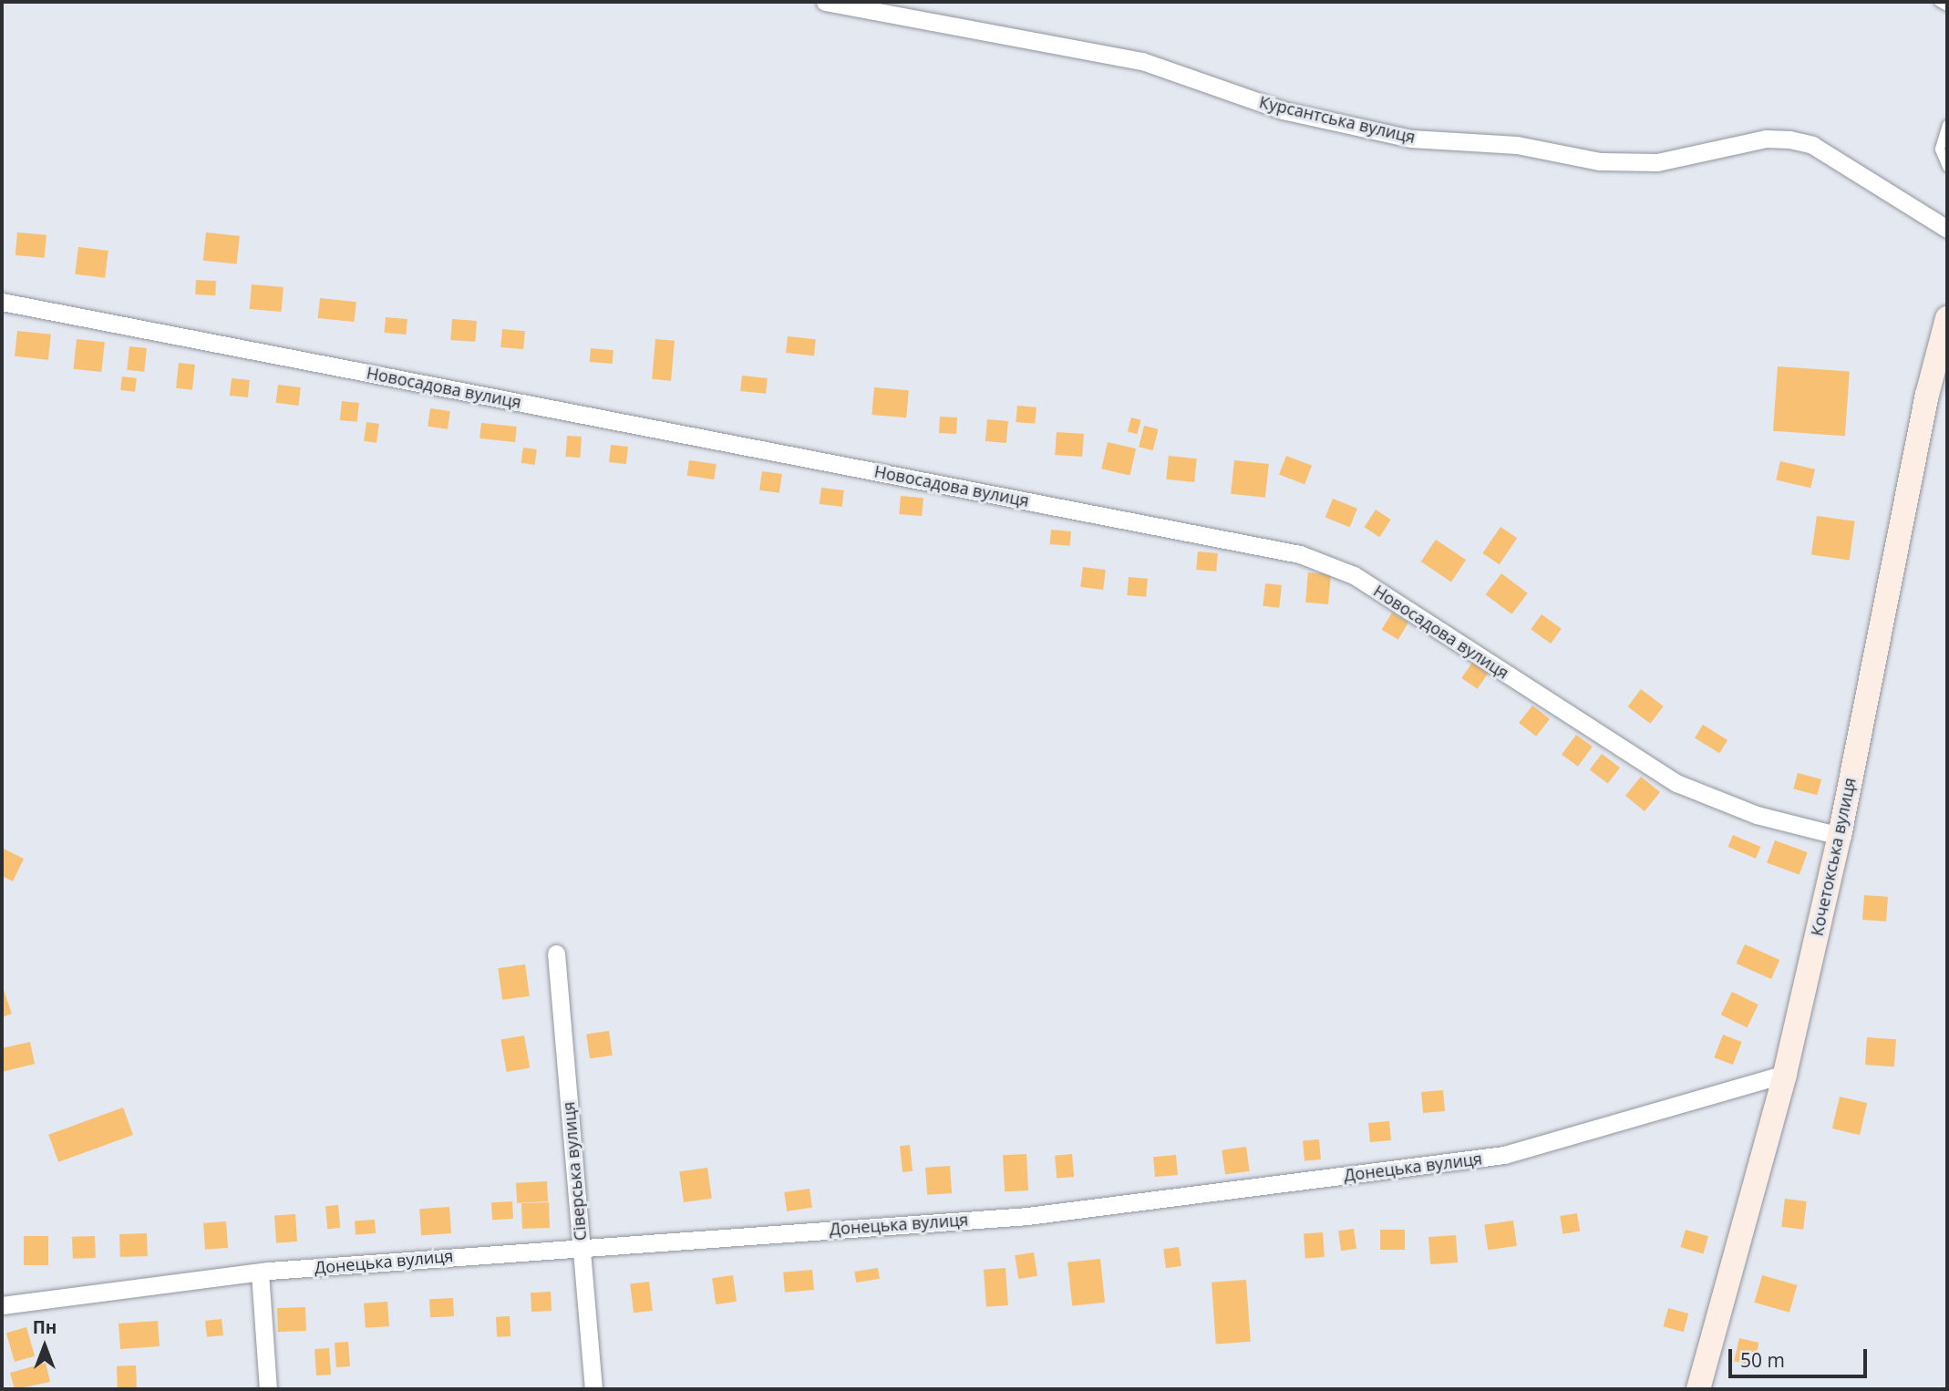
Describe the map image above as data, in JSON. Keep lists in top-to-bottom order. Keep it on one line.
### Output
{"streets":{"main road":["Кочетокська вулиця"],"street":["Курсантська вулиця","Новосадова вулиця","Донецька вулиця","Сіверська вулиця"]},"crossings":[["Новосадова вулиця","Кочетокська вулиця"],["Кочетокська вулиця","Донецька вулиця"],["Донецька вулиця","Сіверська вулиця"]],"scale_bar":"50 m","north":"top"}
